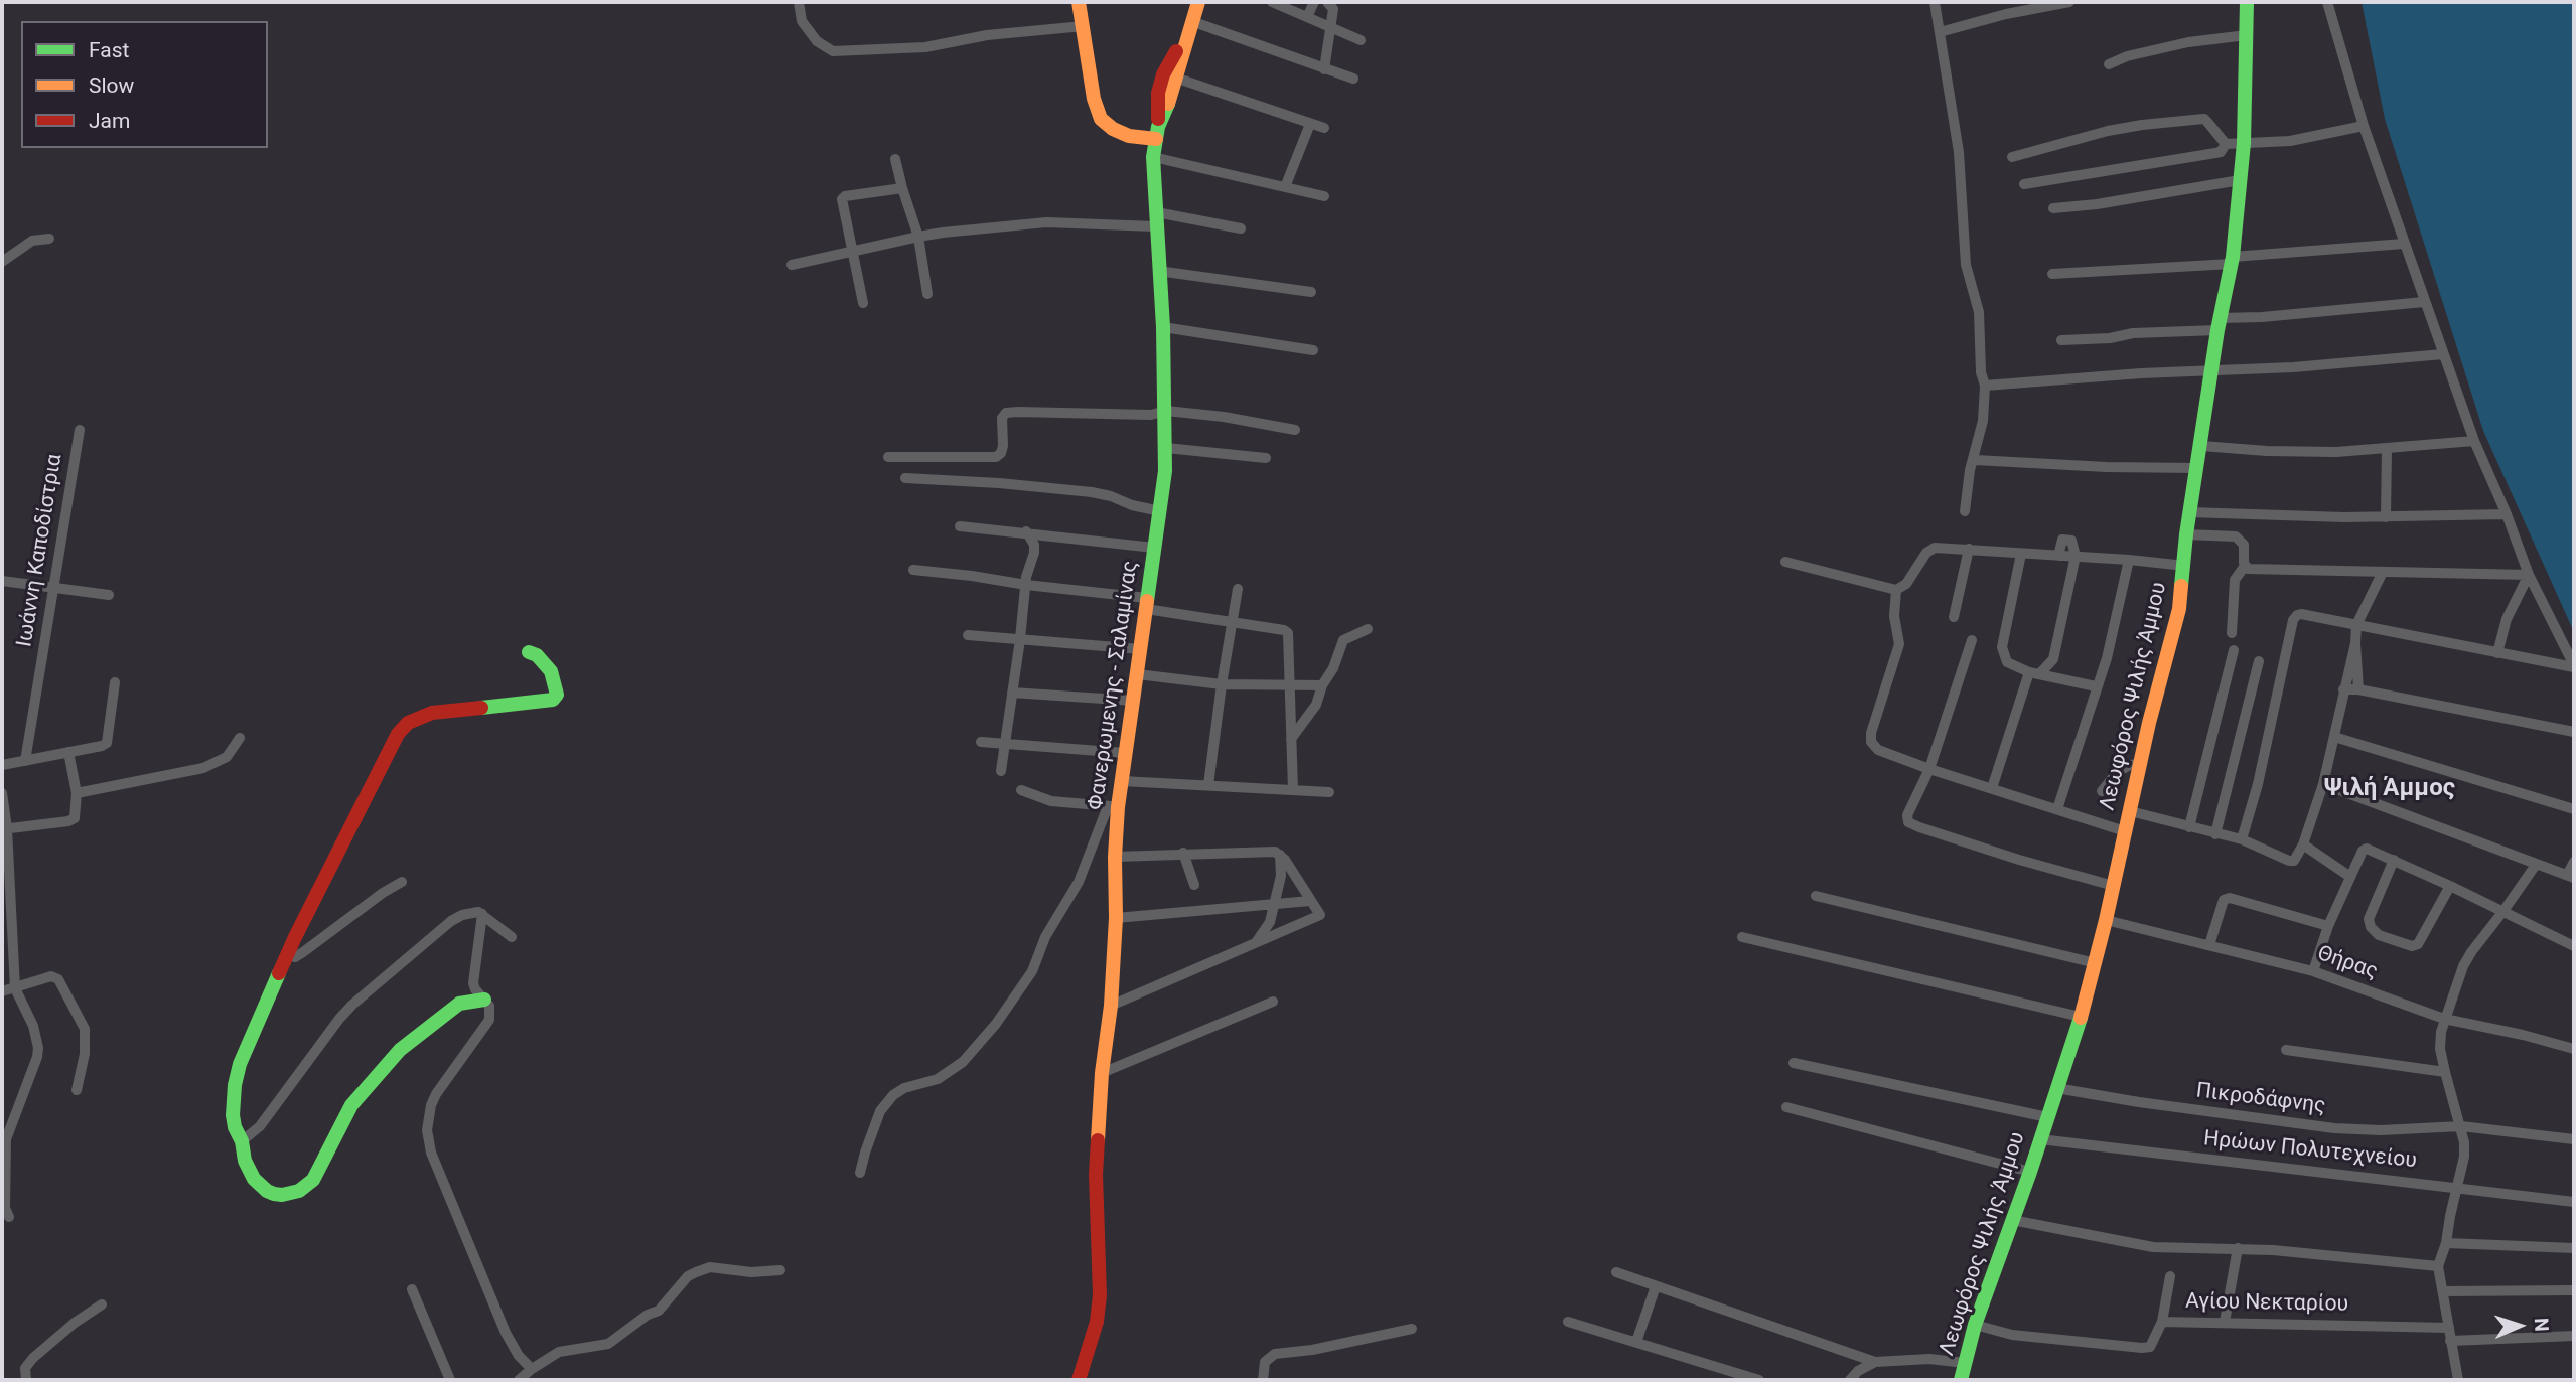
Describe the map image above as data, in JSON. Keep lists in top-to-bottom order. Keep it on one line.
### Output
{"streets":{"street":["Ιωάννη Καποδίστρια","Φανερωμενης - Σαλαμίνας","Λεωφόρος Ψιλής Άμμου","Θήρας","Πικροδάφνης","Ηρώων Πολυτεχνείου","Αγίου Νεκταρίου"]},"crossings":[["Λεωφόρος Ψιλής Άμμου","Θήρας"],["Λεωφόρος Ψιλής Άμμου","Πικροδάφνης"],["Λεωφόρος Ψιλής Άμμου","Ηρώων Πολυτεχνείου"],["Λεωφόρος Ψιλής Άμμου","Αγίου Νεκταρίου"]],"districts":["Ψιλή Άμμος"],"legend":["Fast","Slow","Jam"],"north":"right"}
